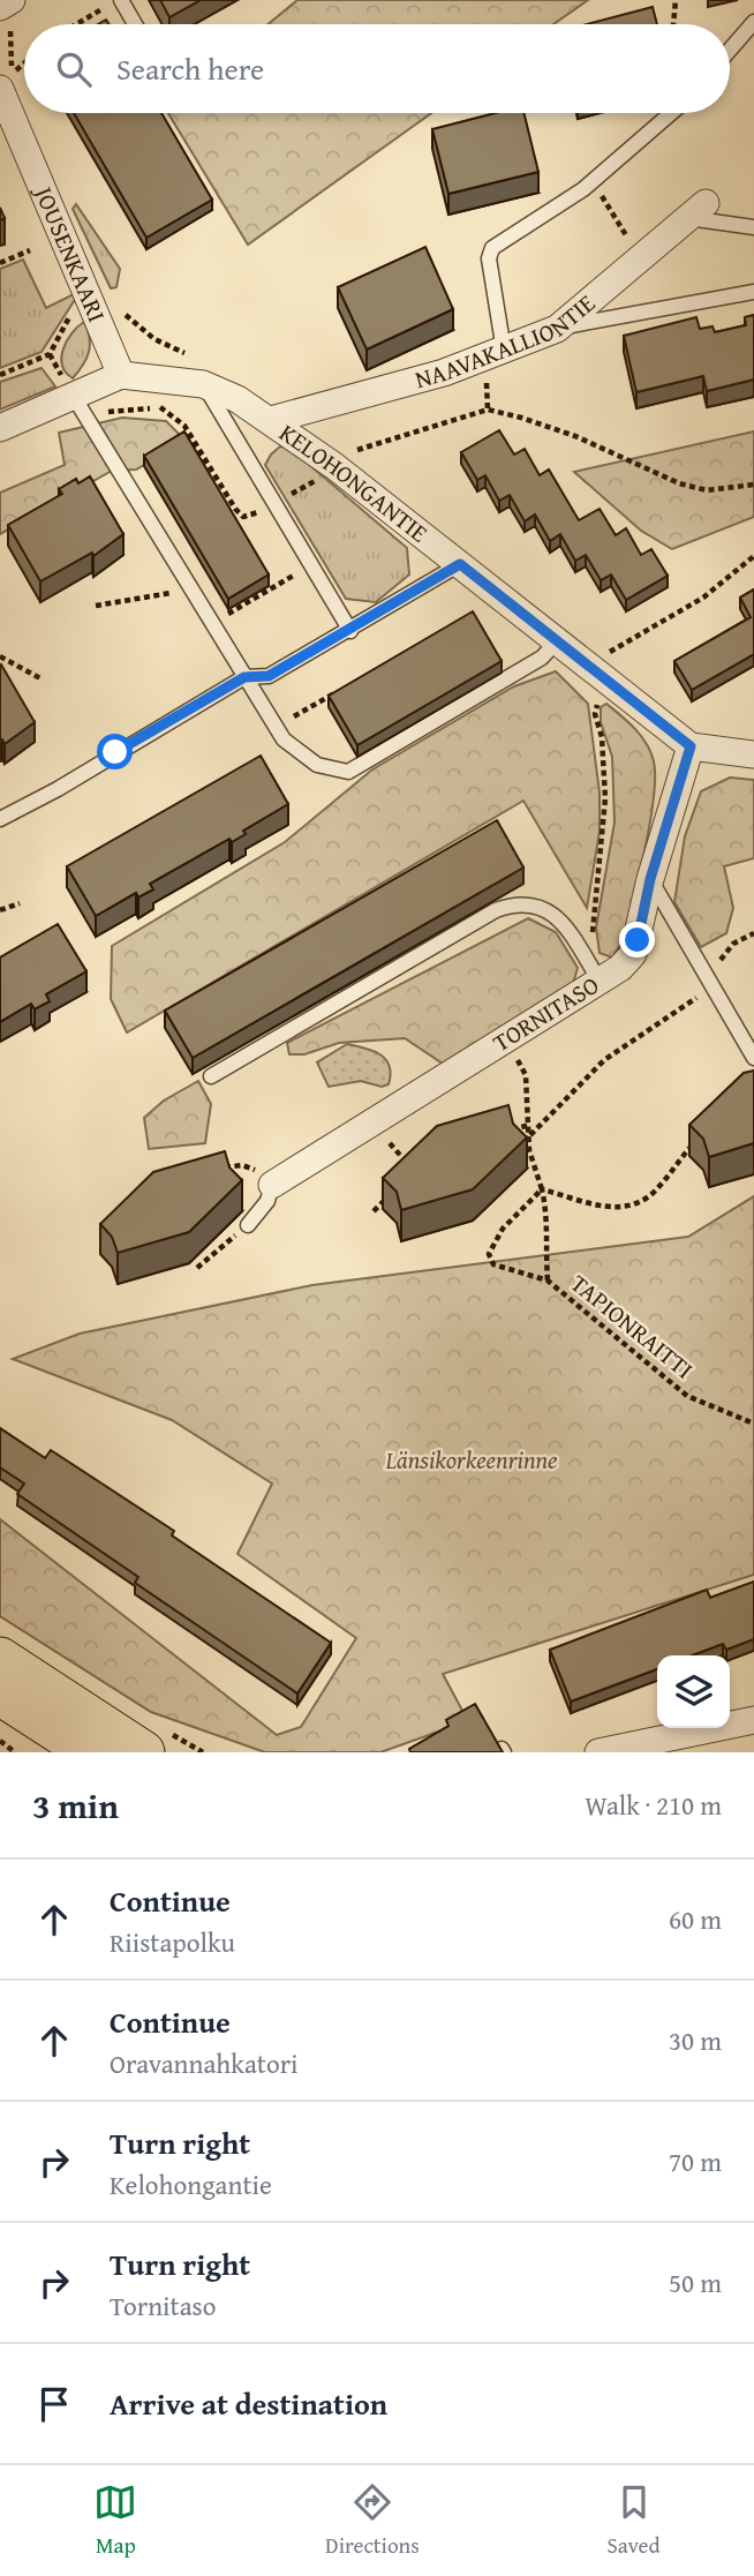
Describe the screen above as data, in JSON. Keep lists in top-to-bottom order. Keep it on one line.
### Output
{"streets":{"street":["JOUSENKAARI","NAAVAKALLIONTIE","KELOHONGANTIE","TORNITASO"],"path":["TAPIONRAITTI"]},"crossings":[["JOUSENKAARI","KELOHONGANTIE"],["NAAVAKALLIONTIE","KELOHONGANTIE"],["KELOHONGANTIE","TORNITASO"]],"parks":["Länsikorkeenrinne"],"page":{"search":"Search here","heading":["3 min","Walk · 210 m"],"list":[["Continue","Riistapolku","60 m"],["Continue","Oravannahkatori","30 m"],["Turn right","Kelohongantie","70 m"],["Turn right","Tornitaso","50 m"],"Arrive at destination"],"nav":["Map","Directions","Saved"]}}
